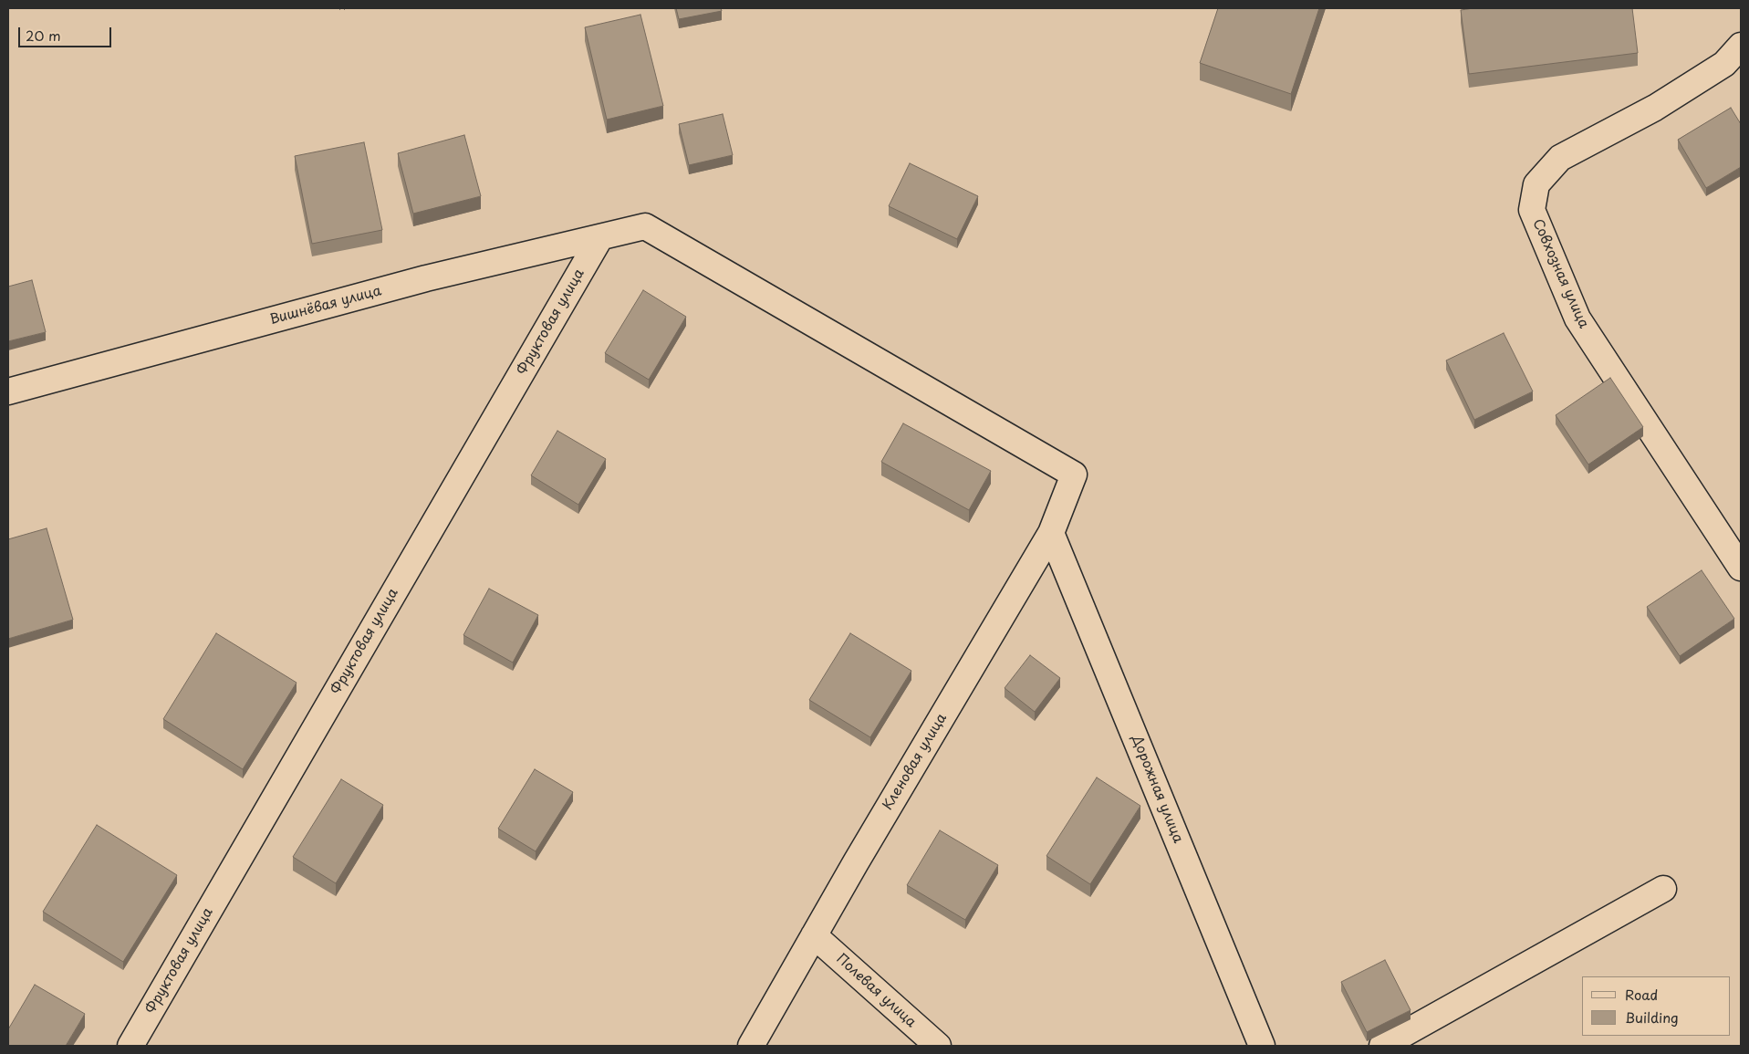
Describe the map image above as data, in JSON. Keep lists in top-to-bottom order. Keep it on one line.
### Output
{"streets":{"street":["Совхозная улица","Вишнёвая улица","Фруктовая улица","Кленовая улица","Дорожная улица","Полевая улица"]},"crossings":[["Вишнёвая улица","Фруктовая улица"],["Вишнёвая улица","Кленовая улица"],["Кленовая улица","Дорожная улица"],["Кленовая улица","Полевая улица"]],"legend":["Road","Building"],"scale_bar":"20 m"}
